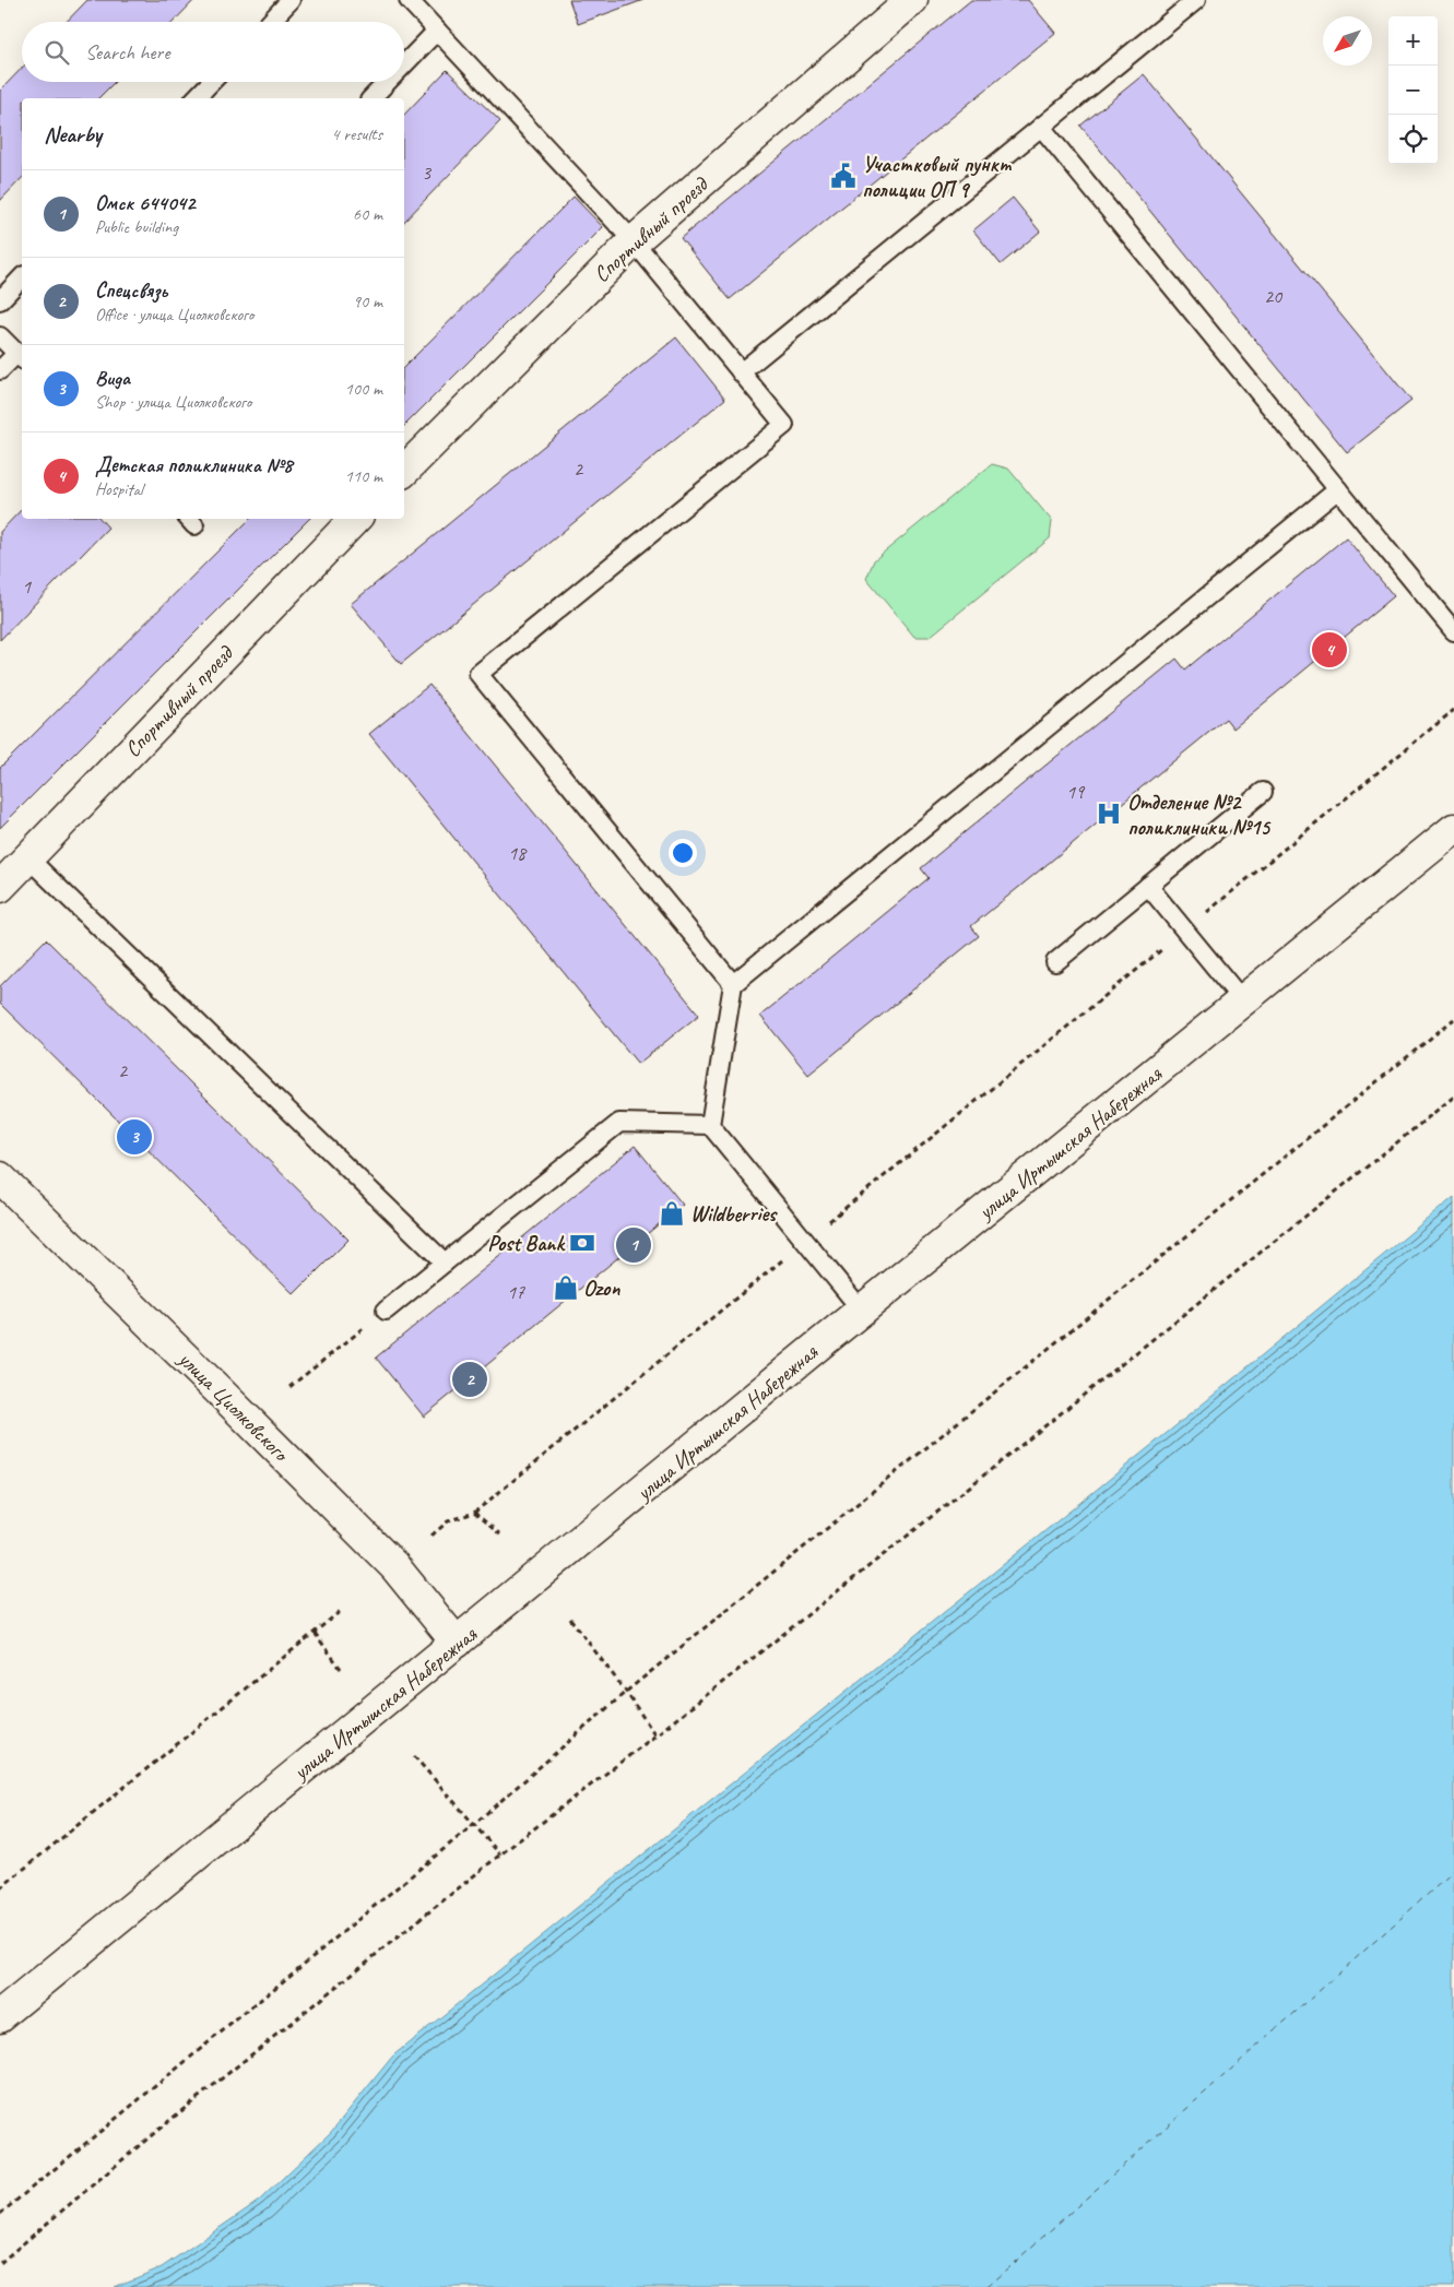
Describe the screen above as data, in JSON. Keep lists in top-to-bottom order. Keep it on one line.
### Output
{"streets":{"main road":["Спортивный проезд","улица Иртышская Набережная","улица Циолковского"]},"crossings":[["улица Иртышская Набережная","улица Циолковского"]],"places":{"public building":["Участковый пункт полиции ОП 9"],"hospital":["Отделение №2 поликлиники №15"],"shop":["Wildberries","Ozon"],"bank":["Post Bank"]},"house_numbers":["3","20","2","1","19","18","2","17"],"north":"bottom left","page":{"map_buttons":["+","−"],"search":"Search here","heading":["Nearby","4 results"],"list":[{"mark":"1","name":"Омск 644042","note":"Public building","value":"60 m"},{"mark":"2","name":"Спецсвязь","note":"Office · улица Циолковского","value":"90 m"},{"mark":"3","name":"Buga","note":"Shop · улица Циолковского","value":"100 m"},{"mark":"4","name":"Детская поликлиника №8","note":"Hospital","value":"110 m"}],"pins":["4","3","1","2"]}}
